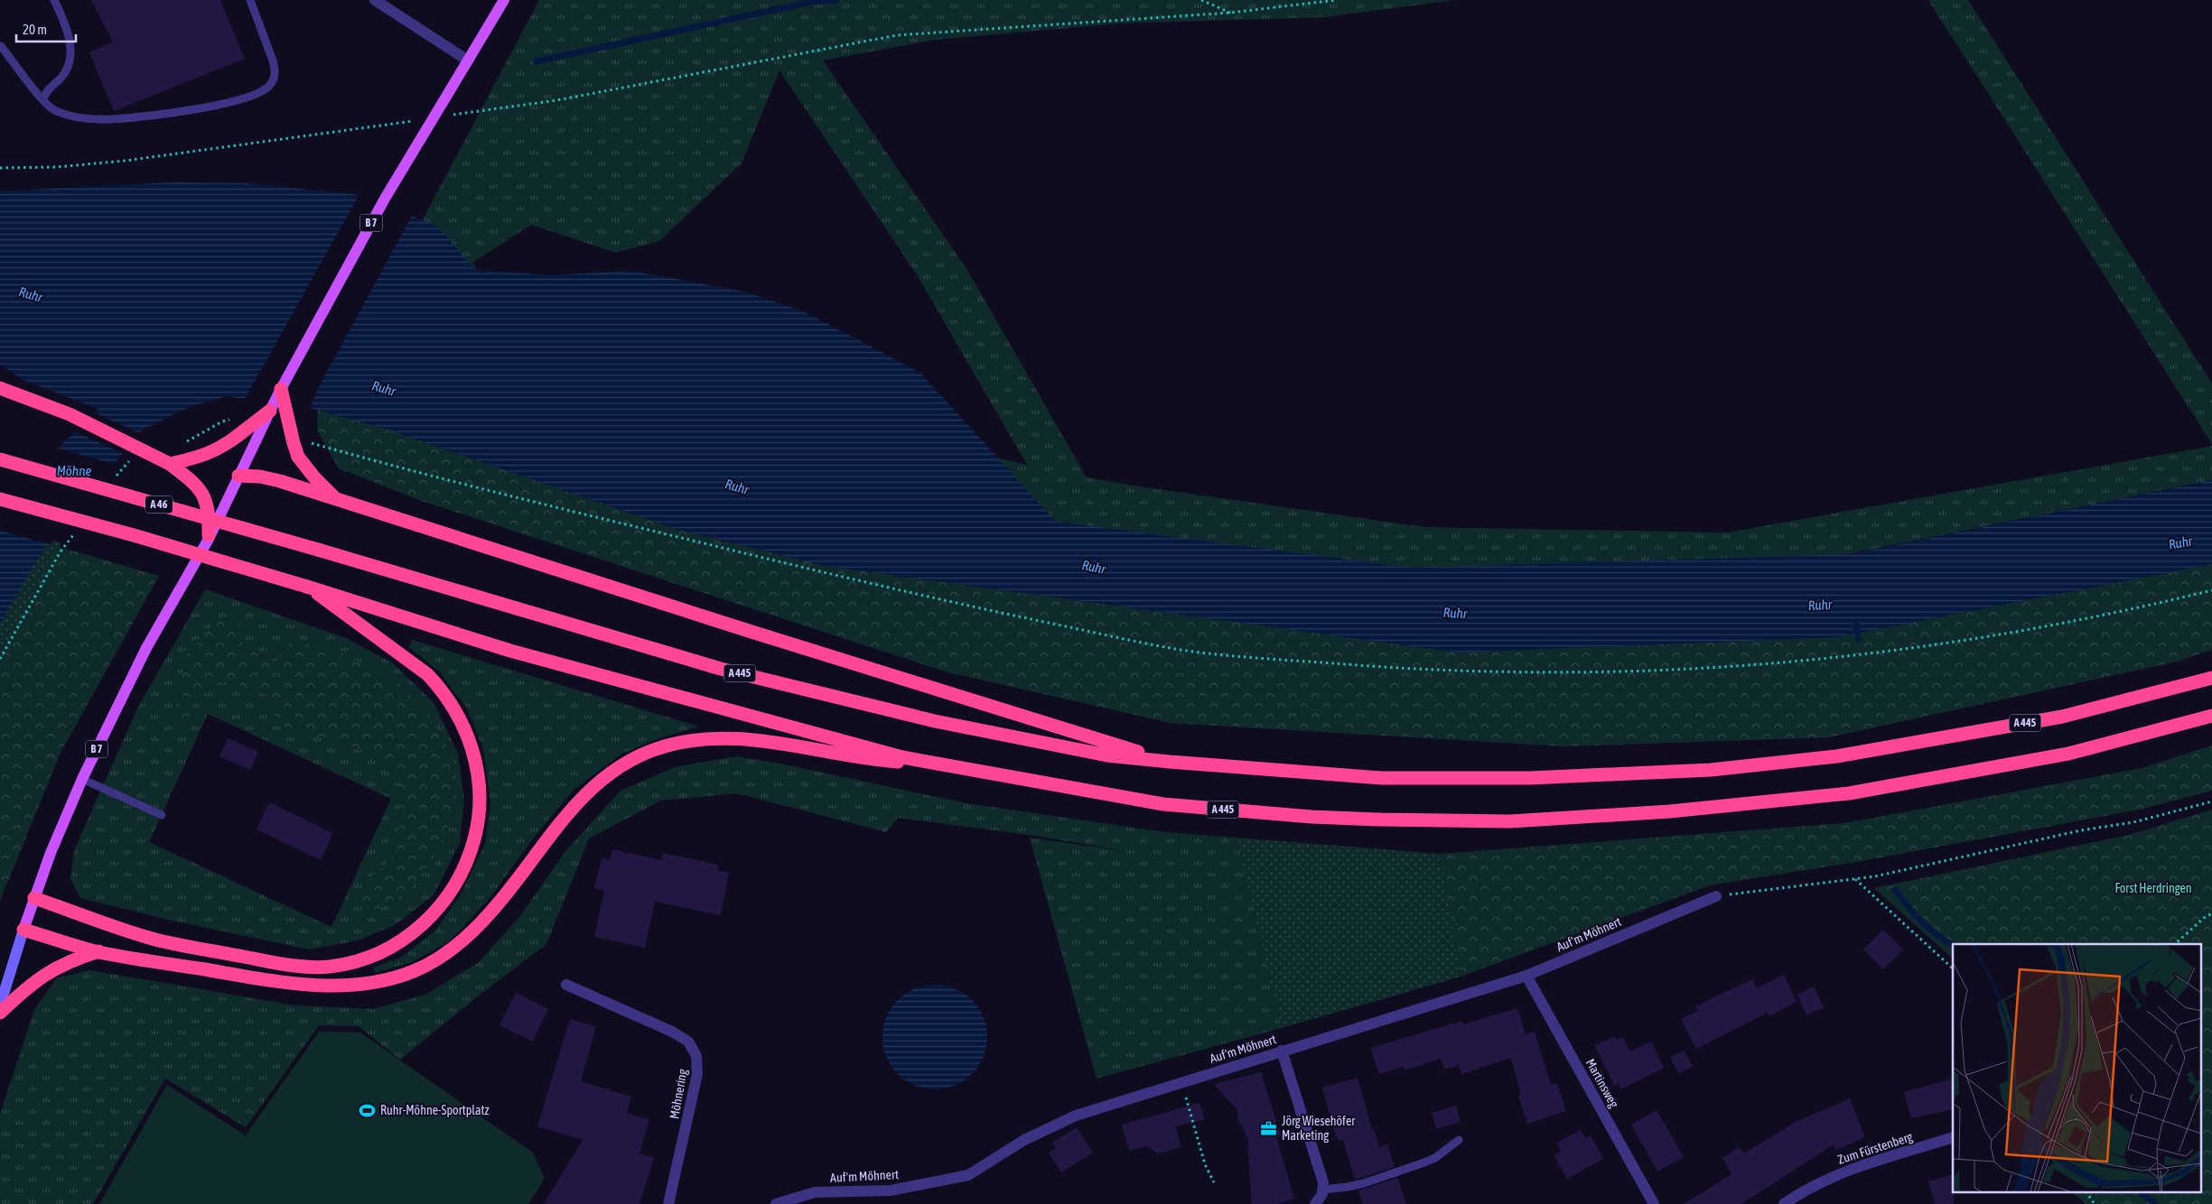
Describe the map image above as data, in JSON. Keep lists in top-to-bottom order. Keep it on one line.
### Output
{"streets":{"highway":["A 46","A 445"],"main road":["B 7"],"street":["Auf'm Möhnert","Martinsweg","Möhnering","Zum Fürstenberg"]},"crossings":[["A 46","A 445"],["Auf'm Möhnert","Martinsweg"]],"water":["Ruhr","Möhne"],"parks":["Forst Herdringen"],"places":{"sports":["Ruhr-Möhne-Sportplatz"],"office":["Jörg Wiesehöfer Marketing"]},"scale_bar":"20 m"}
